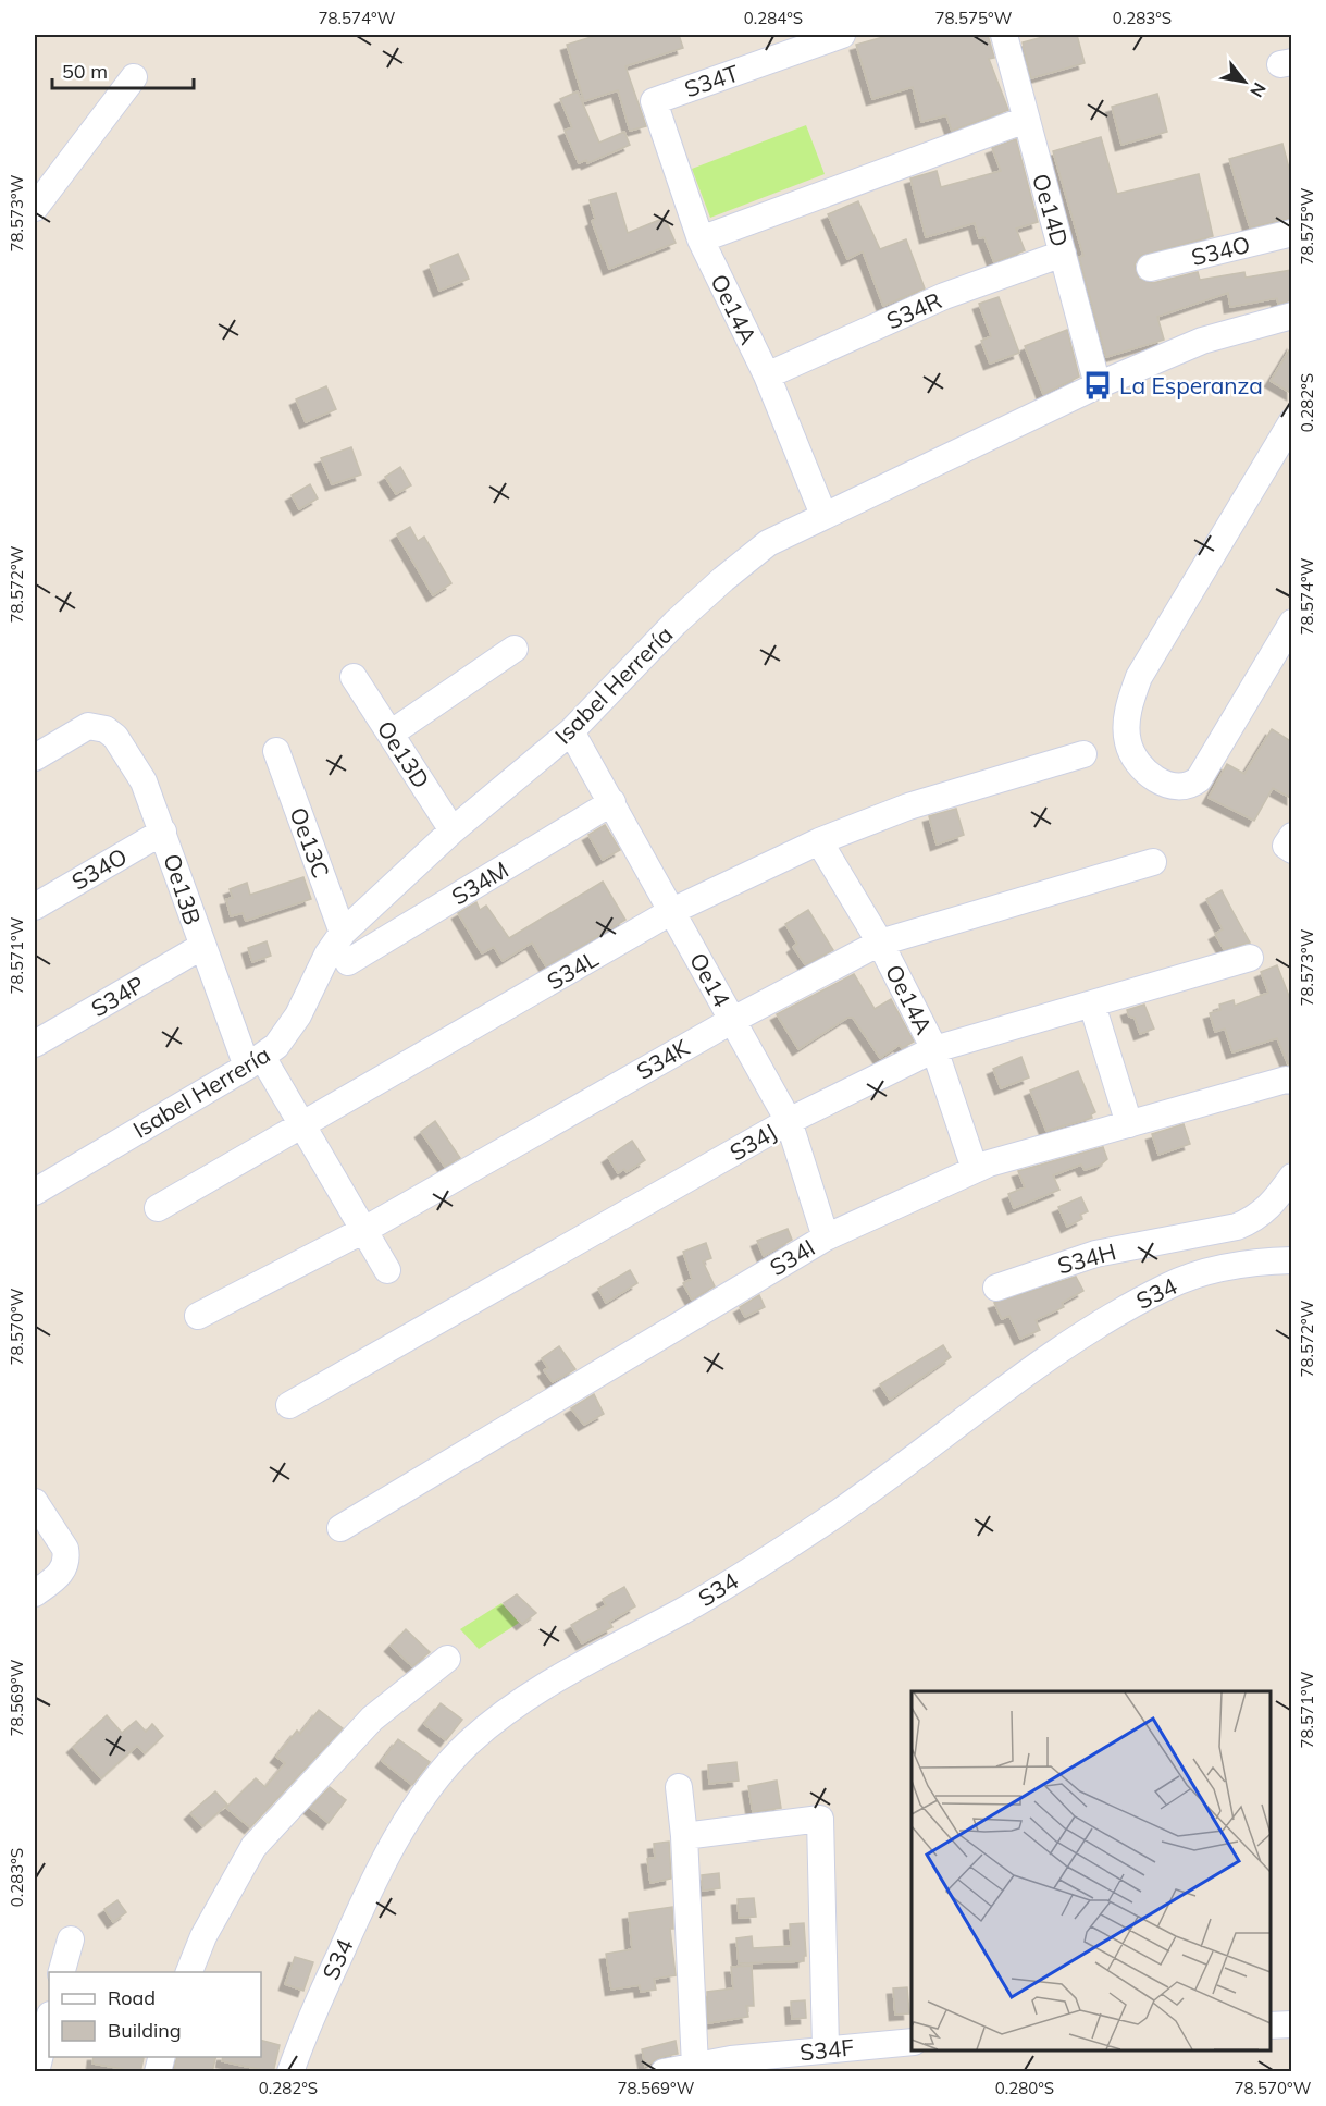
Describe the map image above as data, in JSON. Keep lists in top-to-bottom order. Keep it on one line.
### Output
{"streets":{"street":["S34T","Oe14D","S34O","Oe14A","S34R","Isabel Herrería","Oe13D","Oe13C","S34M","Oe13B","S34L","Oe14","S34P","S34K","S34J","S34I","S34H","S34","S34F"]},"crossings":[["S34T","Oe14A"],["Oe14D","S34R"],["Oe14D","Isabel Herrería"],["S34O","Oe13B"],["Oe14A","S34R"],["Oe14A","Isabel Herrería"],["Oe14A","S34L"],["Oe14A","S34K"],["Oe14A","S34J"],["Oe14A","S34I"],["Isabel Herrería","Oe13D"],["Isabel Herrería","Oe13C"],["Isabel Herrería","Oe13B"],["Isabel Herrería","Oe14"],["S34M","Oe14"],["Oe13B","S34L"],["Oe13B","S34P"],["Oe13B","S34K"],["S34L","Oe14"],["Oe14","S34K"],["Oe14","S34J"],["Oe14","S34I"]],"places":{"bus stop":["La Esperanza"]},"legend":["Road","Building"],"scale_bar":"50 m","north":"bottom right","coordinates":["78.574°W","0.284°S","78.575°W","0.283°S","78.573°W","0.282°S","78.572°W","78.571°W","78.570°W","78.569°W","0.280°S"]}
